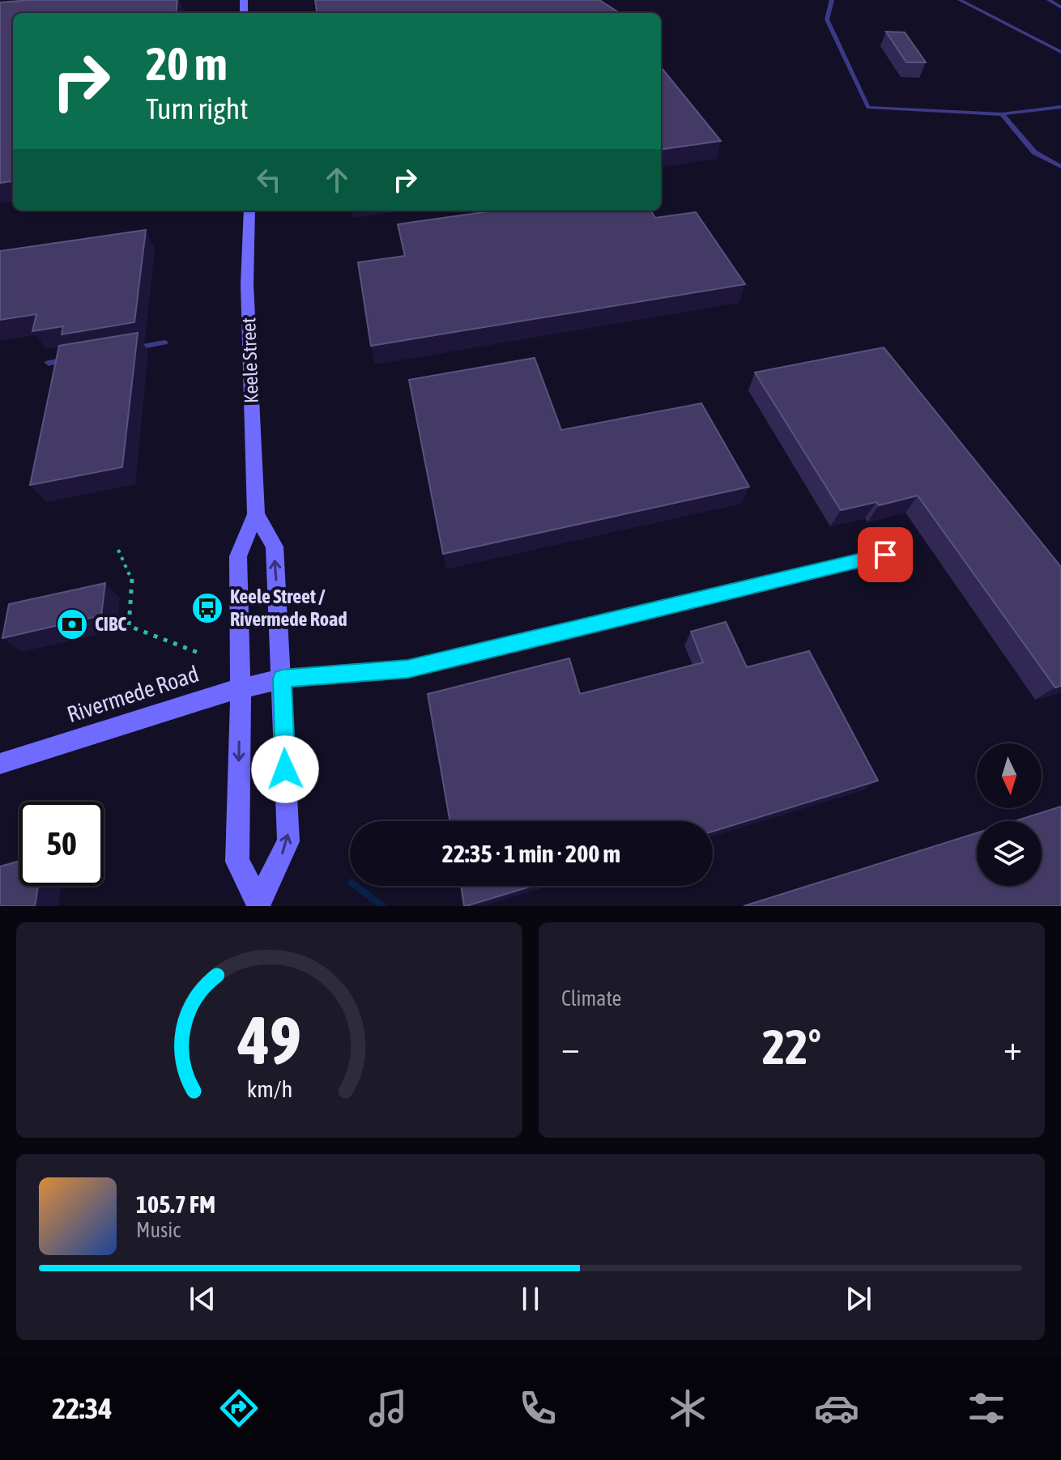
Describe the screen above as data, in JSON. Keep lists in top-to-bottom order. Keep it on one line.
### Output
{"streets":{"main road":["Keele Street","Rivermede Road"]},"crossings":[["Keele Street","Rivermede Road"]],"places":{"bus stop":["Keele Street / Rivermede Road"],"bank":["CIBC"]},"north":"bottom","page":{"turn":["20 m","Turn right"],"limit":"50","trip":"22:35 · 1 min · 200 m","tile":"Climate","heat":["−","22°","+"],"song":["105.7 FM","Music"],"tabs":"22:34","gauge":["49","km/h"]}}
